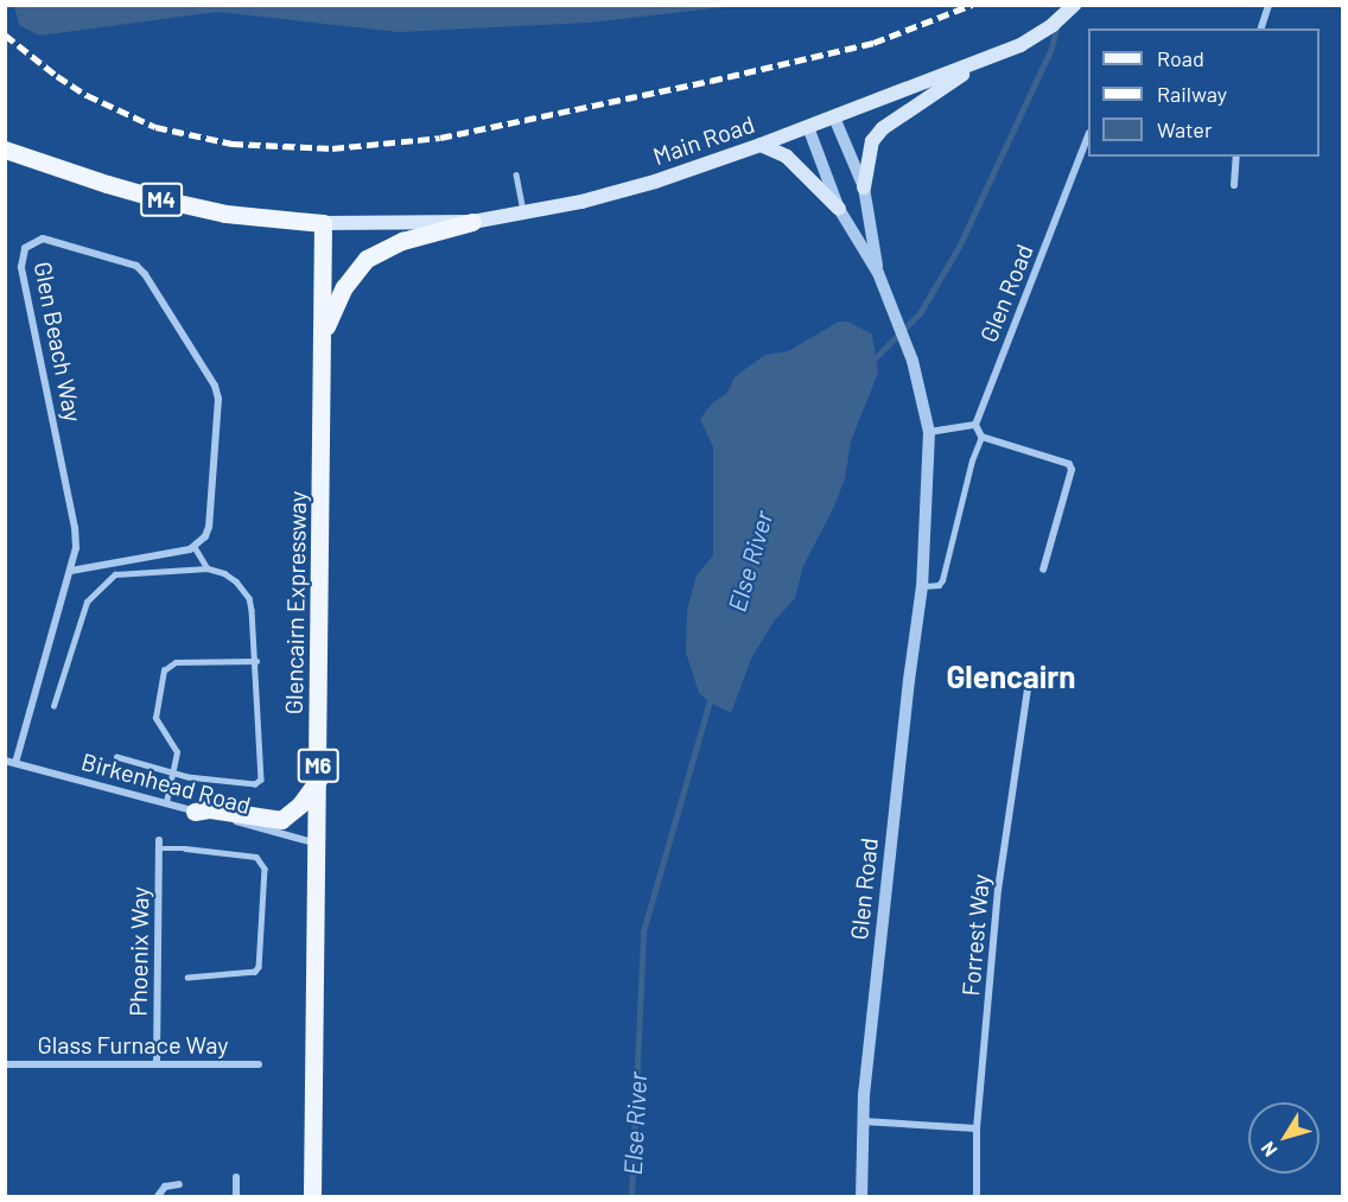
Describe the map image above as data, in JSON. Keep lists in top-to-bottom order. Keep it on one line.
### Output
{"streets":{"main road":["Main Road","M4","Glencairn Expressway","M6"],"street":["Glen Road","Glen Beach Way","Birkenhead Road","Forrest Way","Phoenix Way","Glass Furnace Way"]},"crossings":[["Main Road","M4"],["Main Road","Glen Road"],["Main Road","Glencairn Expressway"],["M4","Glencairn Expressway"],["Glen Beach Way","Birkenhead Road"],["Glencairn Expressway","Birkenhead Road"],["Phoenix Way","Glass Furnace Way"]],"districts":["Glencairn"],"water":["Else River"],"legend":["Road","Railway","Water"],"north":"bottom left"}
